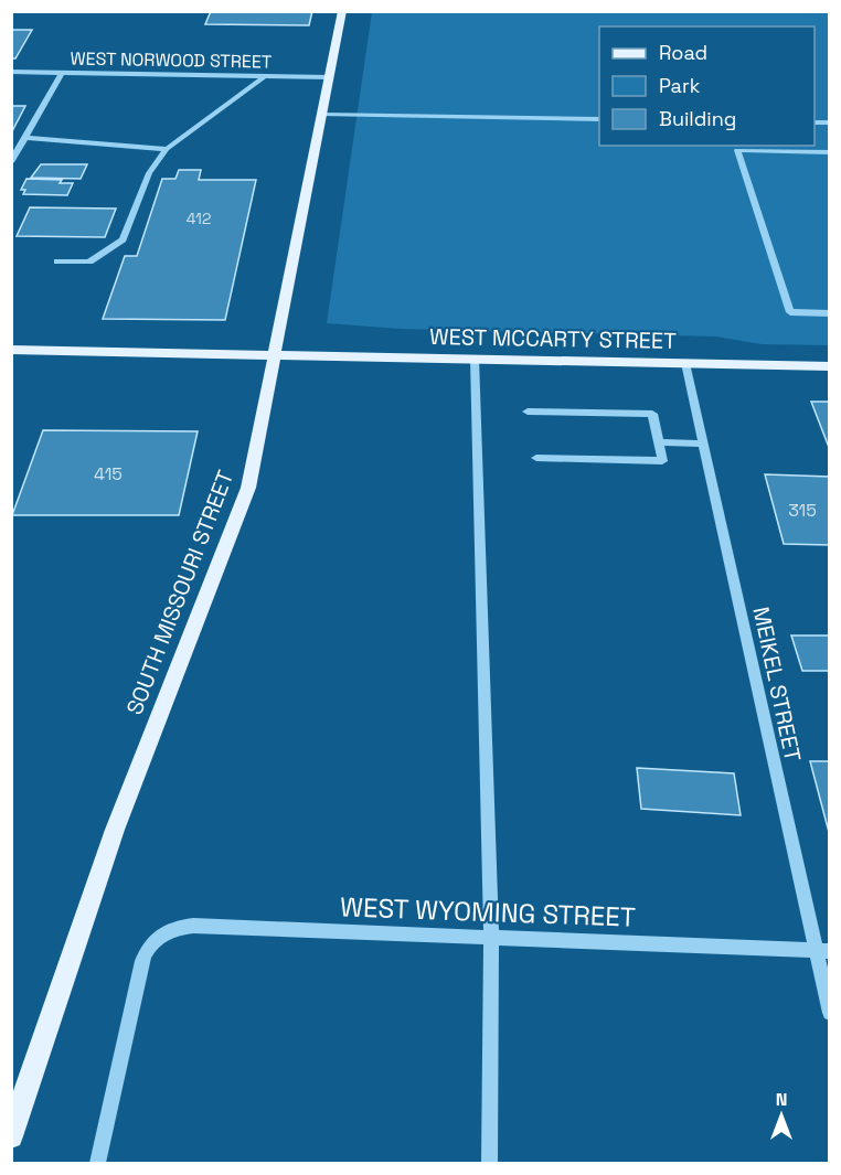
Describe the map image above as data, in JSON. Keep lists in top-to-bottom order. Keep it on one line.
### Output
{"streets":{"main road":["WEST MCCARTY STREET","SOUTH MISSOURI STREET"],"street":["WEST NORWOOD STREET","MEIKEL STREET","WEST WYOMING STREET"]},"crossings":[["WEST NORWOOD STREET","SOUTH MISSOURI STREET"],["WEST MCCARTY STREET","SOUTH MISSOURI STREET"],["WEST MCCARTY STREET","MEIKEL STREET"],["MEIKEL STREET","WEST WYOMING STREET"]],"house_numbers":["412","415","315"],"legend":["Road","Park","Building"],"north":"top"}
